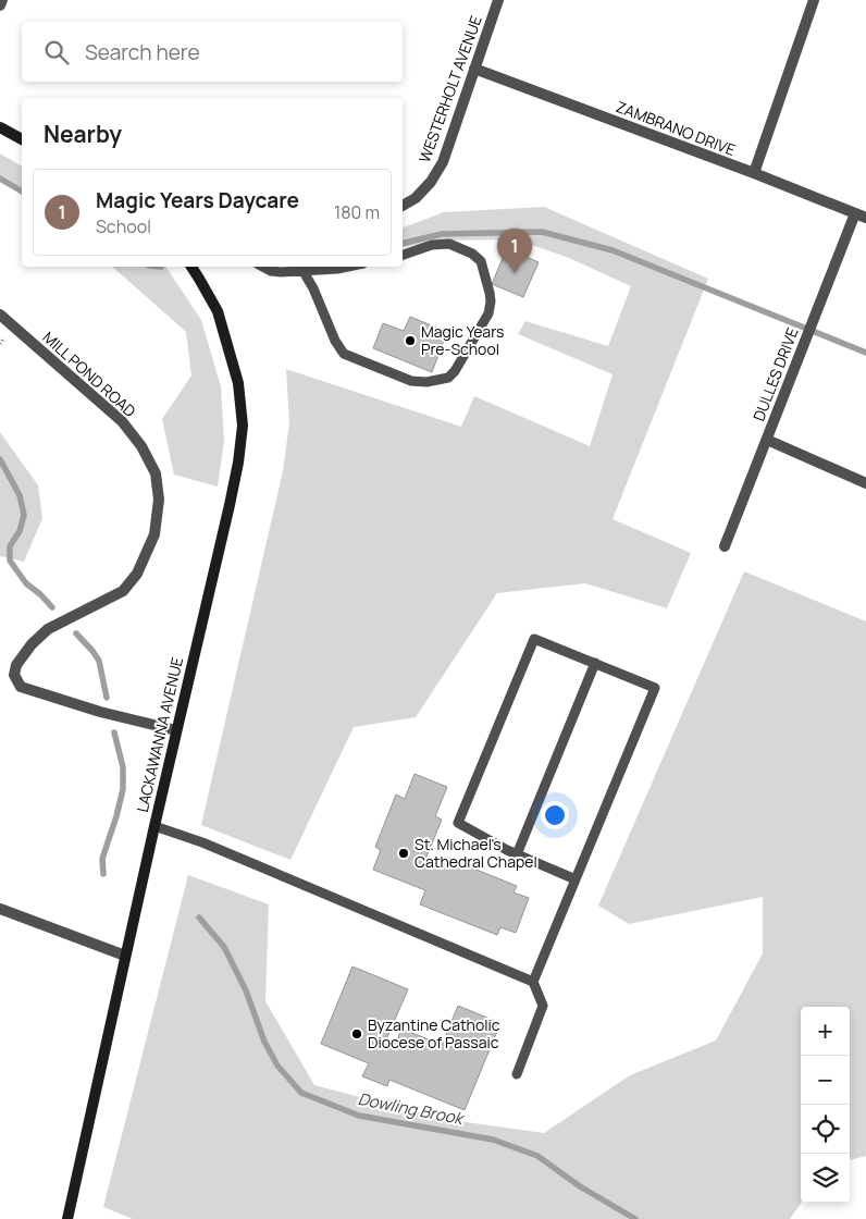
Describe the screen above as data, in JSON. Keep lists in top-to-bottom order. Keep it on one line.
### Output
{"streets":{"street":["WESTERHOLT AVENUE","ZAMBRANO DRIVE","MILL POND ROAD","DULLES DRIVE","LACKAWANNA AVENUE"]},"crossings":[["WESTERHOLT AVENUE","ZAMBRANO DRIVE"],["ZAMBRANO DRIVE","DULLES DRIVE"],["MILL POND ROAD","LACKAWANNA AVENUE"]],"water":["Dowling Brook"],"places":["Magic Years Pre-School","St. Michael's Cathedral Chapel","Byzantine Catholic Diocese of Passaic"],"page":{"search":"Search here","heading":"Nearby","list":[{"mark":"1","name":"Magic Years Daycare","note":"School","value":"180 m"}],"pins":"1","map_buttons":["+","−"]}}
